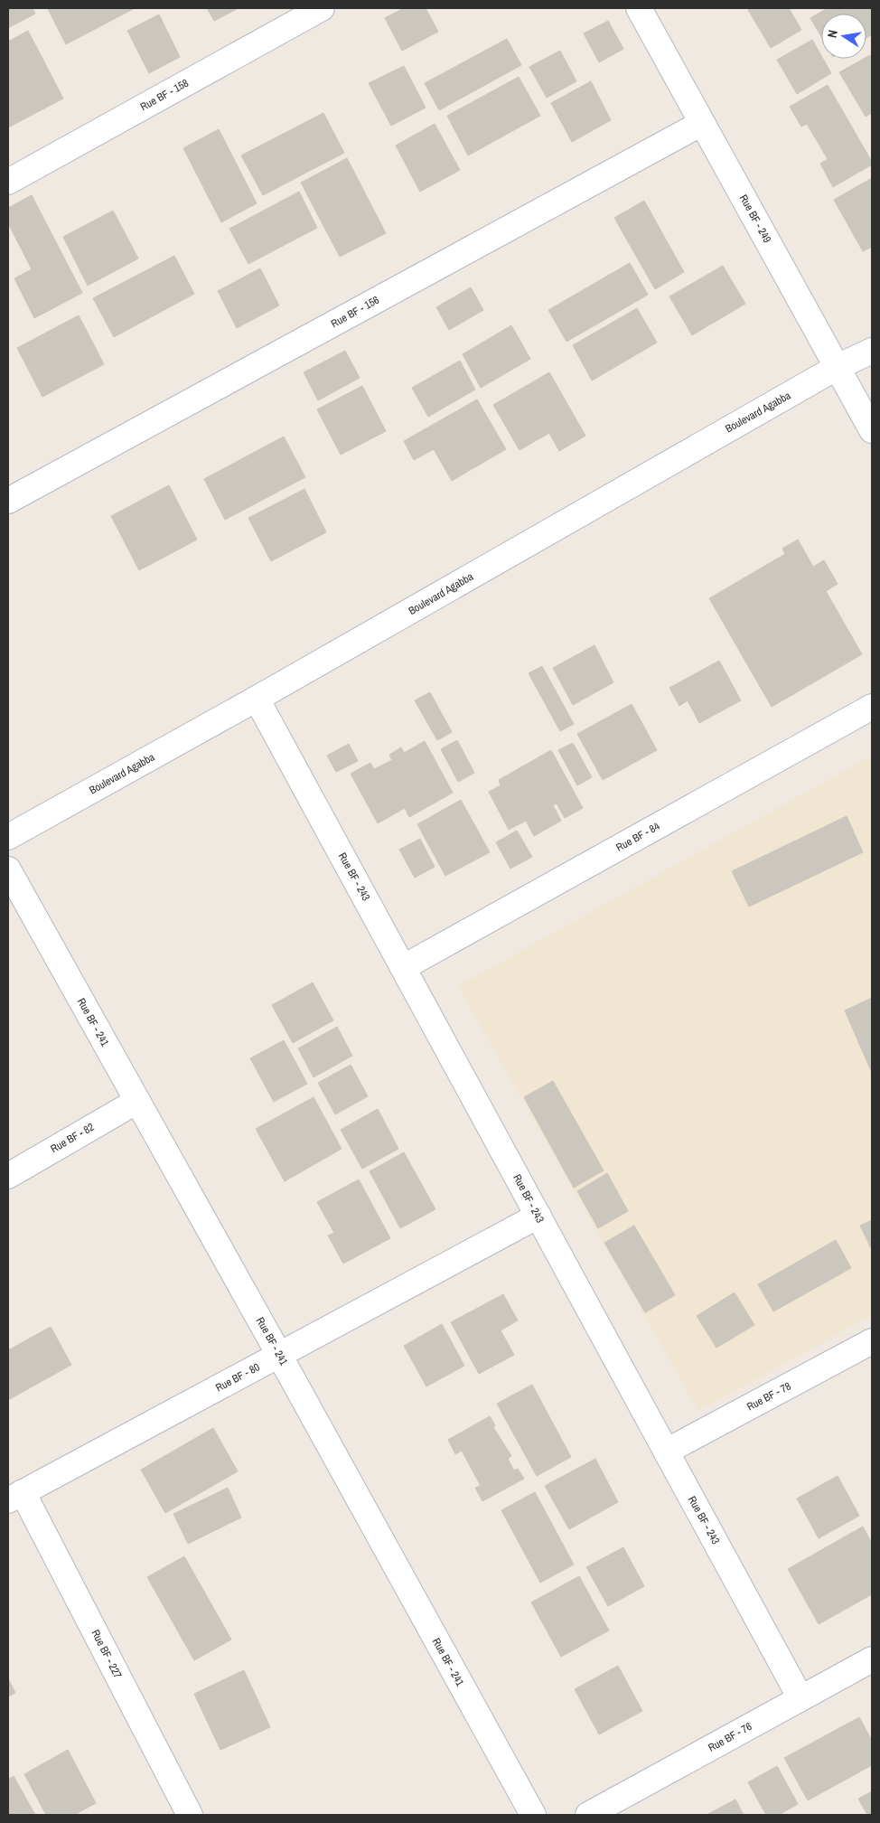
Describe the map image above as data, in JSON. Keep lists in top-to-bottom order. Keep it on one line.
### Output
{"streets":{"street":["Rue BF - 158","Rue BF - 249","Rue BF - 156","Boulevard Agabba","Rue BF - 84","Rue BF - 243","Rue BF - 241","Rue BF - 82","Rue BF - 80","Rue BF - 78","Rue BF - 227","Rue BF - 76"]},"crossings":[["Rue BF - 249","Rue BF - 156"],["Rue BF - 249","Boulevard Agabba"],["Boulevard Agabba","Rue BF - 243"],["Rue BF - 84","Rue BF - 243"],["Rue BF - 243","Rue BF - 80"],["Rue BF - 243","Rue BF - 78"],["Rue BF - 243","Rue BF - 76"],["Rue BF - 241","Rue BF - 82"],["Rue BF - 241","Rue BF - 80"],["Rue BF - 80","Rue BF - 227"]],"north":"left"}
